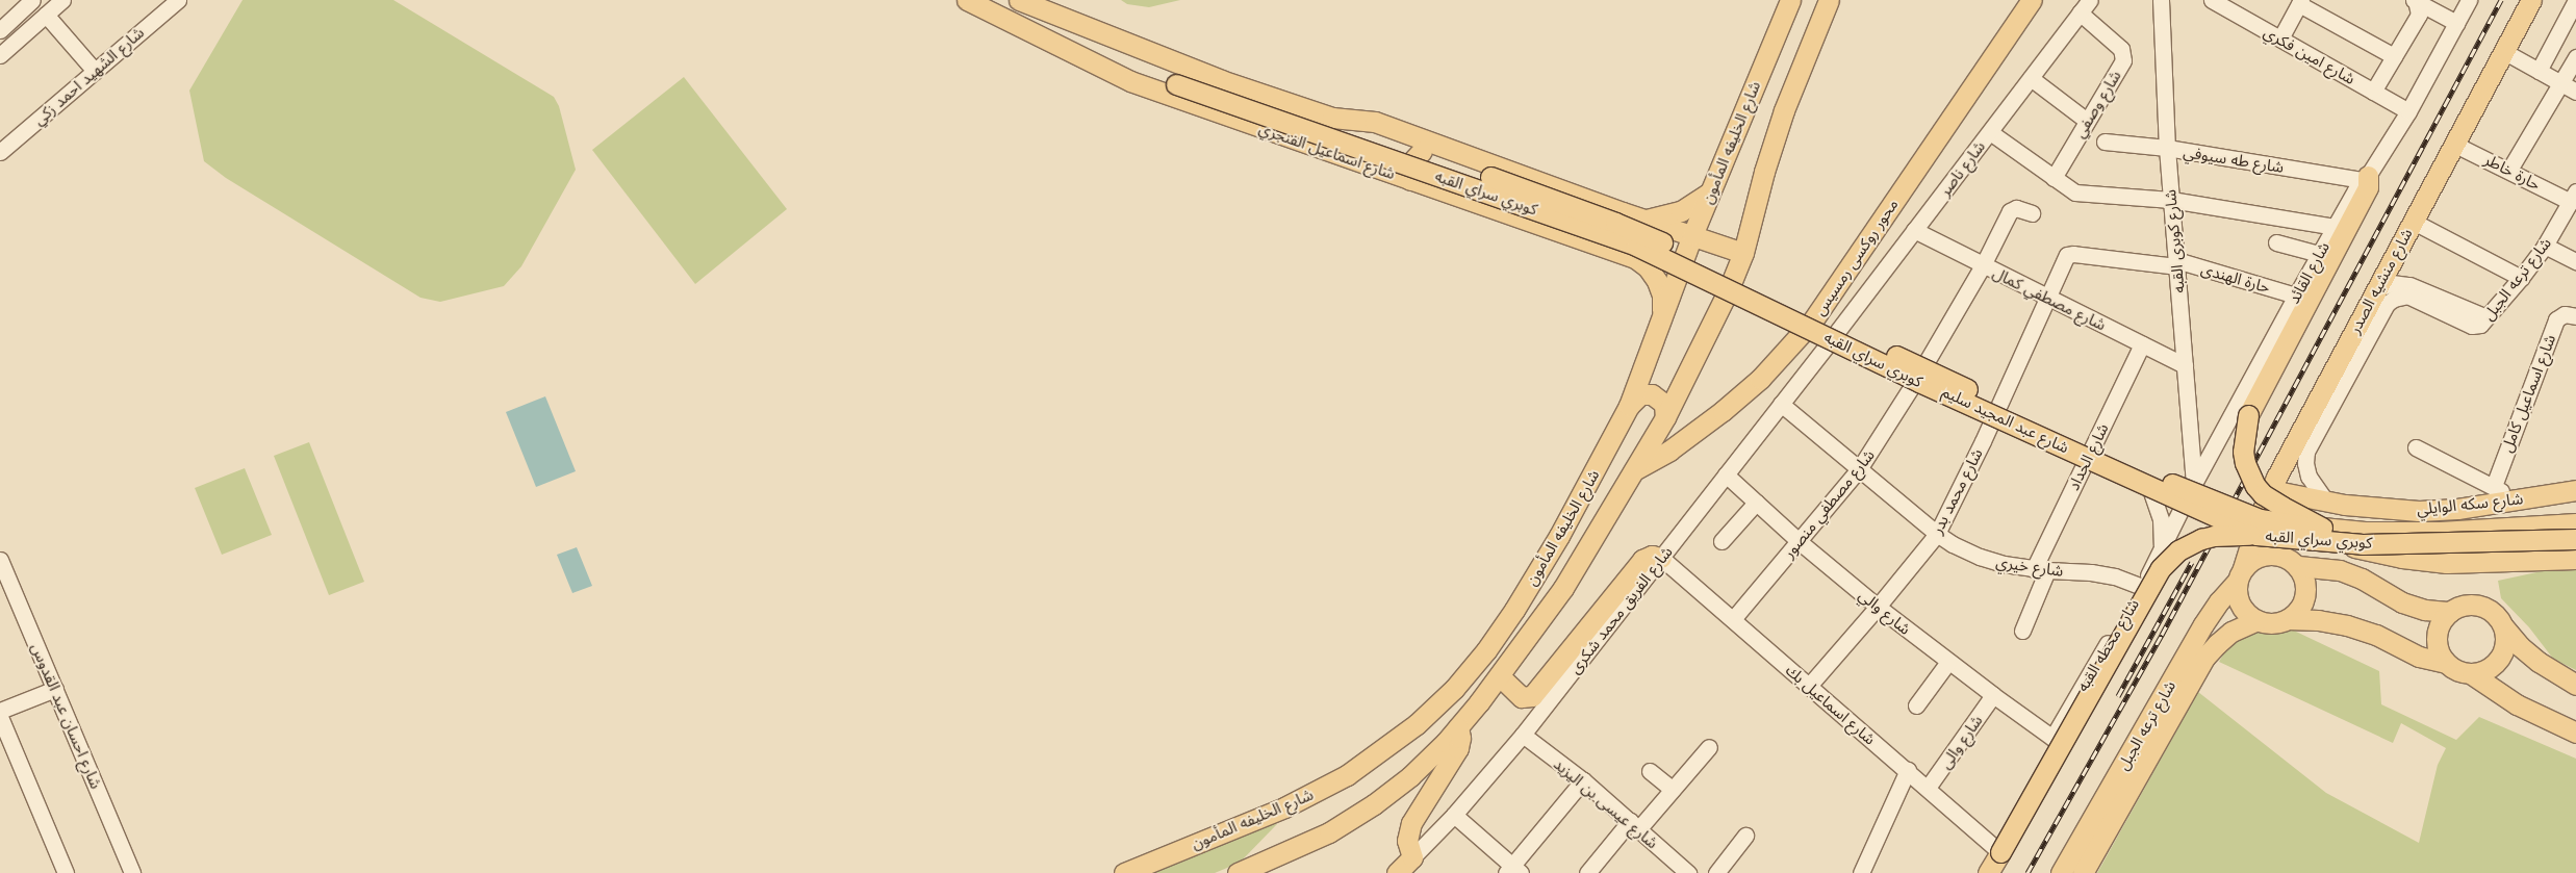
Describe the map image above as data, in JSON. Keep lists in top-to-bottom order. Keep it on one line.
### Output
{"streets":{"main road":["شارع الخليفه المأمون","شارع اسماعيل الفنجري","كوبري سراي القبه","محور روكسى رمسيس","شارع ترعه الجبل","شارع منشيه الصدر","شارع سكه الوايلي","شارع الفريق محمد شكرى"],"street":["شارع امين فكري","شارع الشهيد احمد زكي","شارع وصفي","شارع طه سيوفي","شارع ناصر","حارة خاطر","شارع كوبرى القبه","شارع القائد","حارة الهندى","شارع مصطفي كمال","شارع اسماعيل كامل","شارع عبد المجيد سليم","شارع الحداد","شارع محمد بدر","شارع مصطفي منصور","شارع خيري","شارع والي","شارع محطه القبه","شارع اسماعيل بك","شارع احسان عبد القدوس","شارع والى","شارع عيسى بن اليزيد"]},"crossings":[["شارع امين فكري","شارع القائد"],["شارع وصفي","شارع ناصر"],["شارع الخليفه المأمون","شارع اسماعيل الفنجري"],["شارع الخليفه المأمون","محور روكسى رمسيس"],["شارع اسماعيل الفنجري","كوبري سراي القبه"],["شارع طه سيوفي","شارع كوبرى القبه"],["شارع طه سيوفي","شارع القائد"],["شارع ناصر","شارع مصطفي كمال"],["شارع ناصر","شارع عبد المجيد سليم"],["شارع ناصر","شارع الفريق محمد شكرى"],["حارة خاطر","شارع ترعه الجبل"],["حارة خاطر","شارع منشيه الصدر"],["شارع كوبرى القبه","شارع القائد"],["شارع كوبرى القبه","حارة الهندى"],["شارع كوبرى القبه","شارع مصطفي كمال"],["شارع كوبرى القبه","شارع عبد المجيد سليم"],["شارع القائد","حارة الهندى"],["شارع القائد","شارع عبد المجيد سليم"],["شارع القائد","شارع محطه القبه"],["حارة الهندى","شارع مصطفي كمال"],["حارة الهندى","شارع محمد بدر"],["شارع ترعه الجبل","شارع منشيه الصدر"],["شارع ترعه الجبل","شارع سكه الوايلي"],["شارع منشيه الصدر","شارع سكه الوايلي"],["شارع مصطفي كمال","شارع الحداد"],["شارع مصطفي كمال","شارع محمد بدر"],["شارع مصطفي كمال","شارع مصطفي منصور"],["شارع عبد المجيد سليم","شارع الحداد"],["شارع عبد المجيد سليم","شارع محمد بدر"],["شارع عبد المجيد سليم","شارع مصطفي منصور"],["شارع عبد المجيد سليم","شارع الفريق محمد شكرى"],["شارع الحداد","شارع خيري"],["شارع محمد بدر","شارع خيري"],["شارع محمد بدر","شارع والي"],["شارع محمد بدر","شارع اسماعيل بك"],["شارع مصطفي منصور","شارع خيري"],["شارع مصطفي منصور","شارع والي"],["شارع مصطفي منصور","شارع اسماعيل بك"],["شارع خيري","شارع الفريق محمد شكرى"],["شارع خيري","شارع محطه القبه"],["شارع الفريق محمد شكرى","شارع والي"],["شارع الفريق محمد شكرى","شارع اسماعيل بك"],["شارع الفريق محمد شكرى","شارع عيسى بن اليزيد"],["شارع والي","شارع محطه القبه"],["شارع والي","شارع والى"],["شارع اسماعيل بك","شارع والى"]]}
